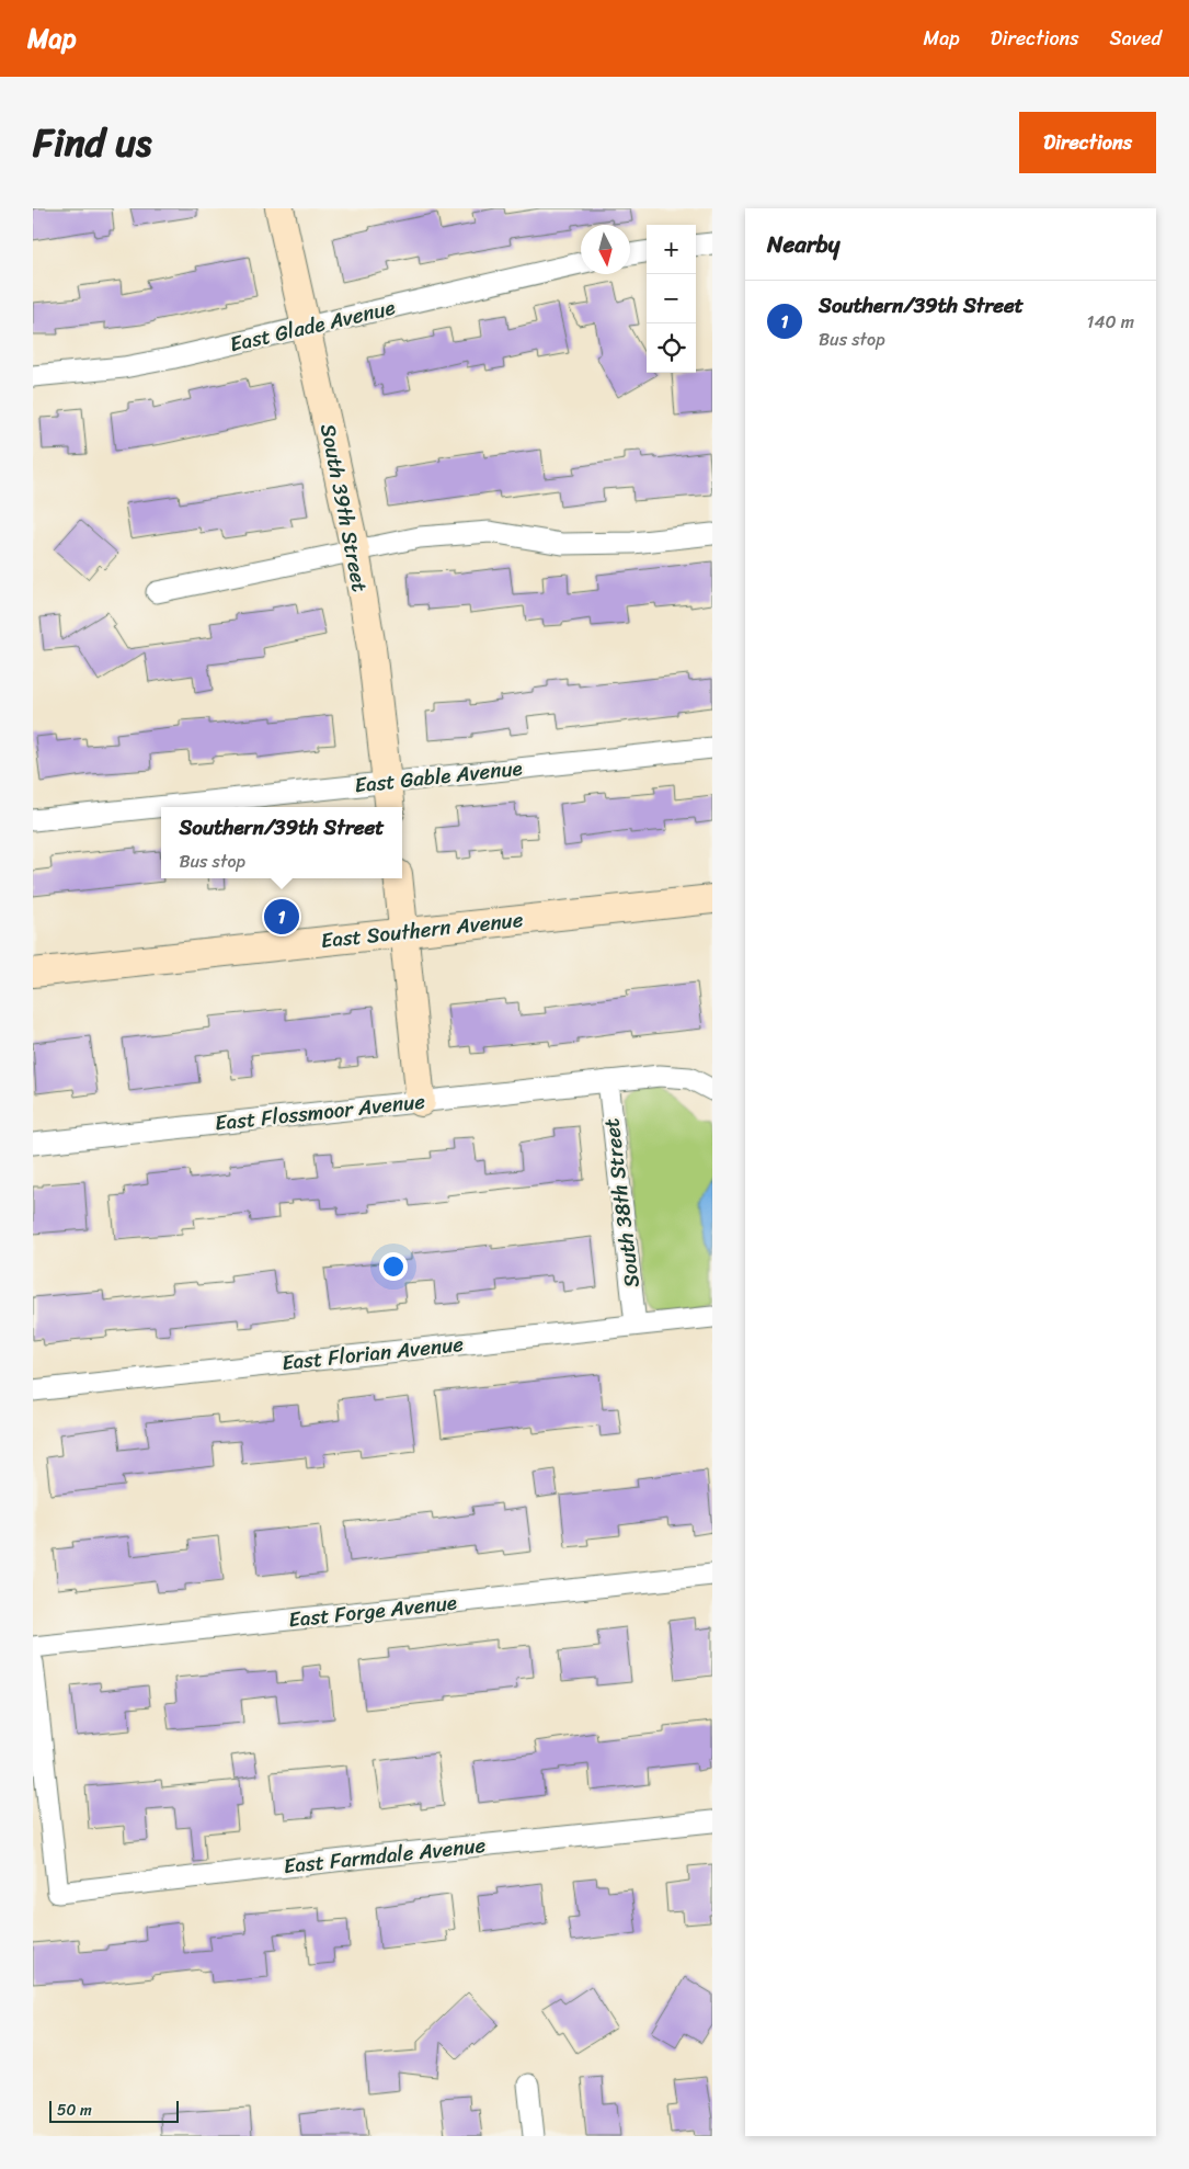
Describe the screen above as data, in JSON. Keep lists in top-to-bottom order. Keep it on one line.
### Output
{"streets":{"street":["East Glade Avenue","South 39th Street","East Gable Avenue","East Southern Avenue","East Flossmoor Avenue","South 38th Street","East Florian Avenue","East Forge Avenue","East Farmdale Avenue"]},"crossings":[["East Glade Avenue","South 39th Street"],["South 39th Street","East Gable Avenue"],["East Flossmoor Avenue","South 38th Street"],["South 38th Street","East Florian Avenue"]],"scale_bar":"50 m","north":"bottom","page":{"header":"Map","nav":["Map","Directions","Saved"],"title":"Find us","buttons":"Directions","heading":"Nearby","map_buttons":["+","−"],"list":[{"mark":"1","name":"Southern/39th Street","note":"Bus stop","value":"140 m"}],"popup":["Southern/39th Street","Bus stop"],"pins":"1","scale":"50 m"}}
